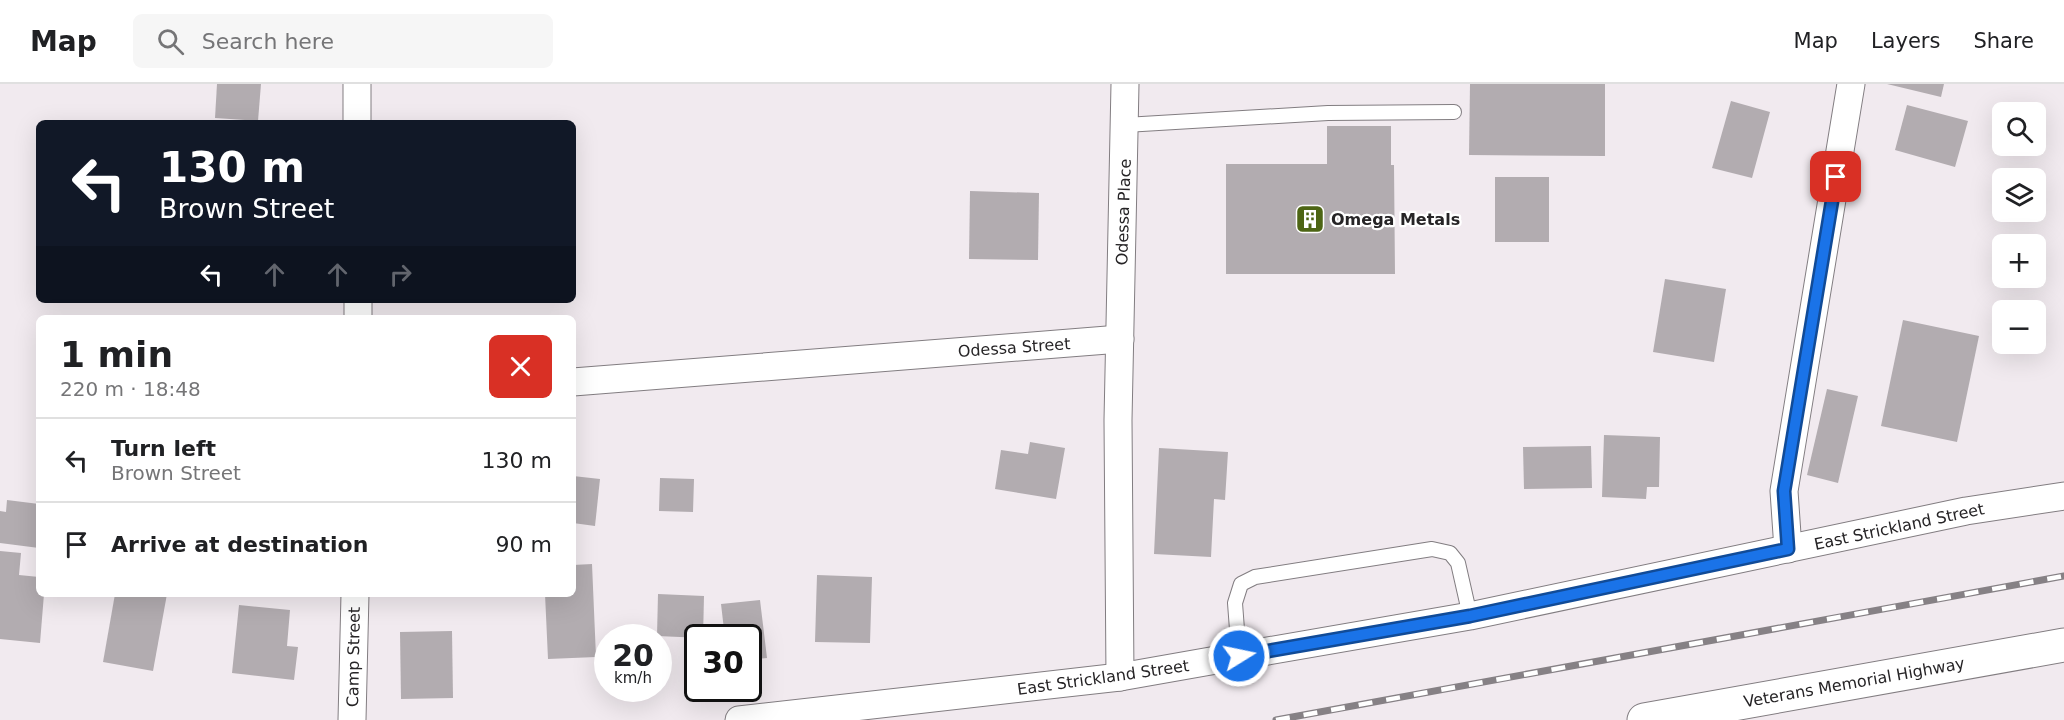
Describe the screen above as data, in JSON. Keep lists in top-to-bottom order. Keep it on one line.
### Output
{"streets":{"main road":["Veterans Memorial Highway"],"street":["Odessa Place","Odessa Street","East Strickland Street","Camp Street"]},"crossings":[["Odessa Place","Odessa Street"]],"places":{"building":["Omega Metals"]},"page":{"header":"Map","search":"Search here","nav":["Map","Layers","Share"],"map_buttons":["+","−"],"turn":["130 m","Brown Street"],"heading":["1 min","220 m · 18:48"],"list":[{"name":"Turn left","note":"Brown Street","value":"130 m"},{"name":"Arrive at destination","value":"90 m"}],"speed":"20 km/h","limit":"30"}}
